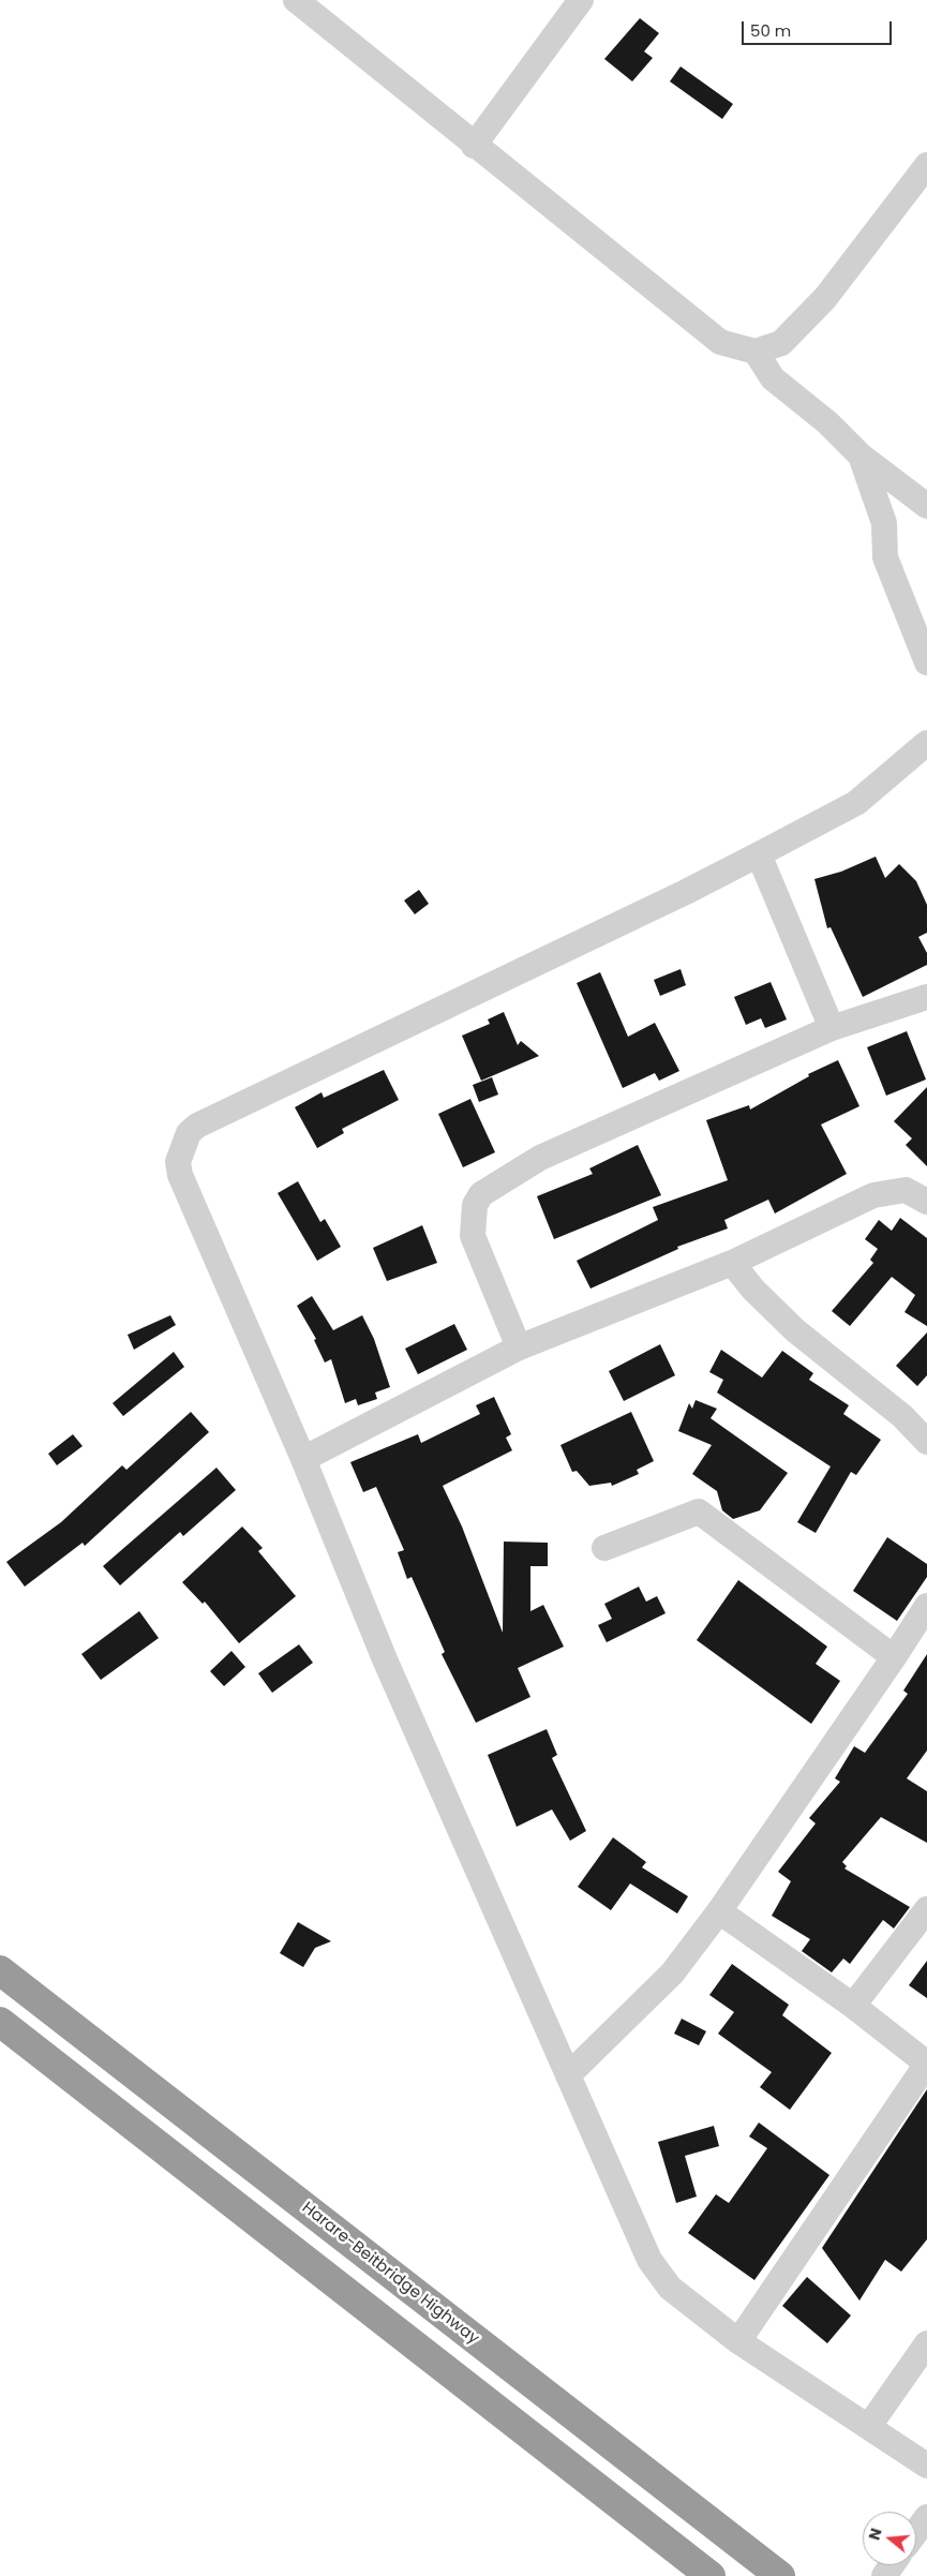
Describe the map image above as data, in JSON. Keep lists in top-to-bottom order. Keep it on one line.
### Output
{"streets":{"highway":["Harare-Beitbridge Highway"]},"scale_bar":"50 m","north":"left"}
